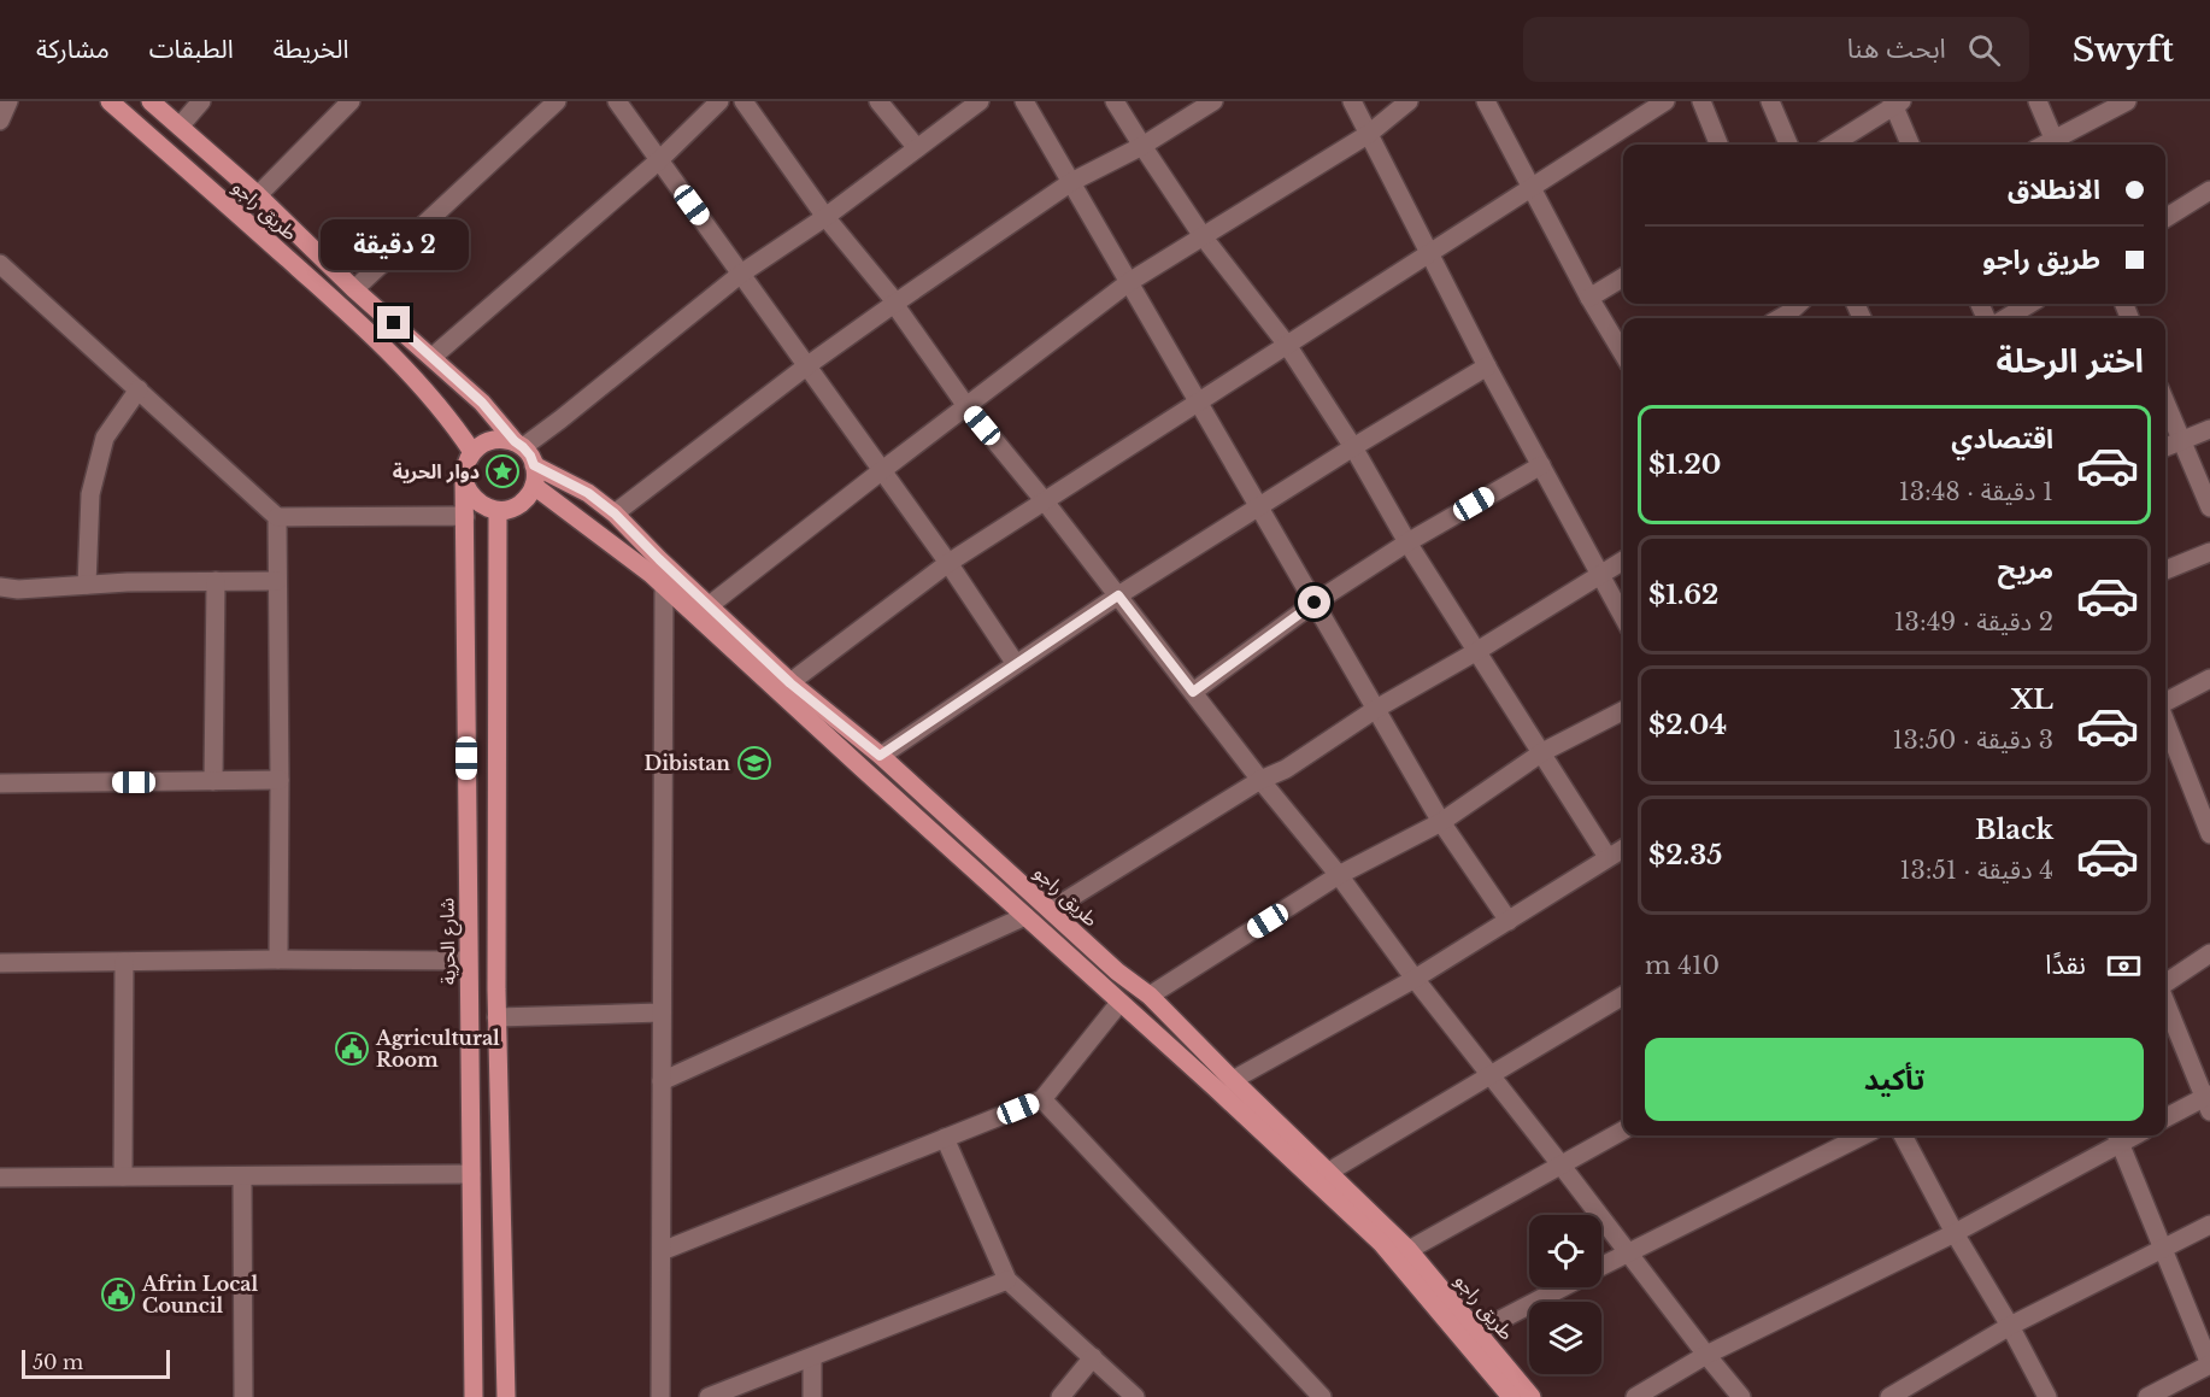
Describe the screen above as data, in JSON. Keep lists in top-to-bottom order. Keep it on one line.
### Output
{"streets":{"main road":["طريق راجو","شارع الحرية"]},"crossings":[["طريق راجو","شارع الحرية"]],"places":{"place":["دوار الحرية"],"school or university":["Dibistan"],"public building":["Agricultural Room","Afrin Local Council"]},"scale_bar":"50 m","page":{"header":"Swyft","search":"ابحث هنا","nav":["الخريطة","الطبقات","مشاركة"],"banner":["الانطلاق","طريق راجو"],"bubble":"2 دقيقة","heading":"اختر الرحلة","list":[{"name":"اقتصادي","note":"1 دقيقة · 13:48","value":"$1.20"},{"name":"مريح","note":"2 دقيقة · 13:49","value":"$1.62"},{"name":"XL","note":"3 دقيقة · 13:50","value":"$2.04"},{"name":"Black","note":"4 دقيقة · 13:51","value":"$2.35"}],"pay":["نقدًا","410 m"],"buttons":"تأكيد","scale":"50 m"}}
